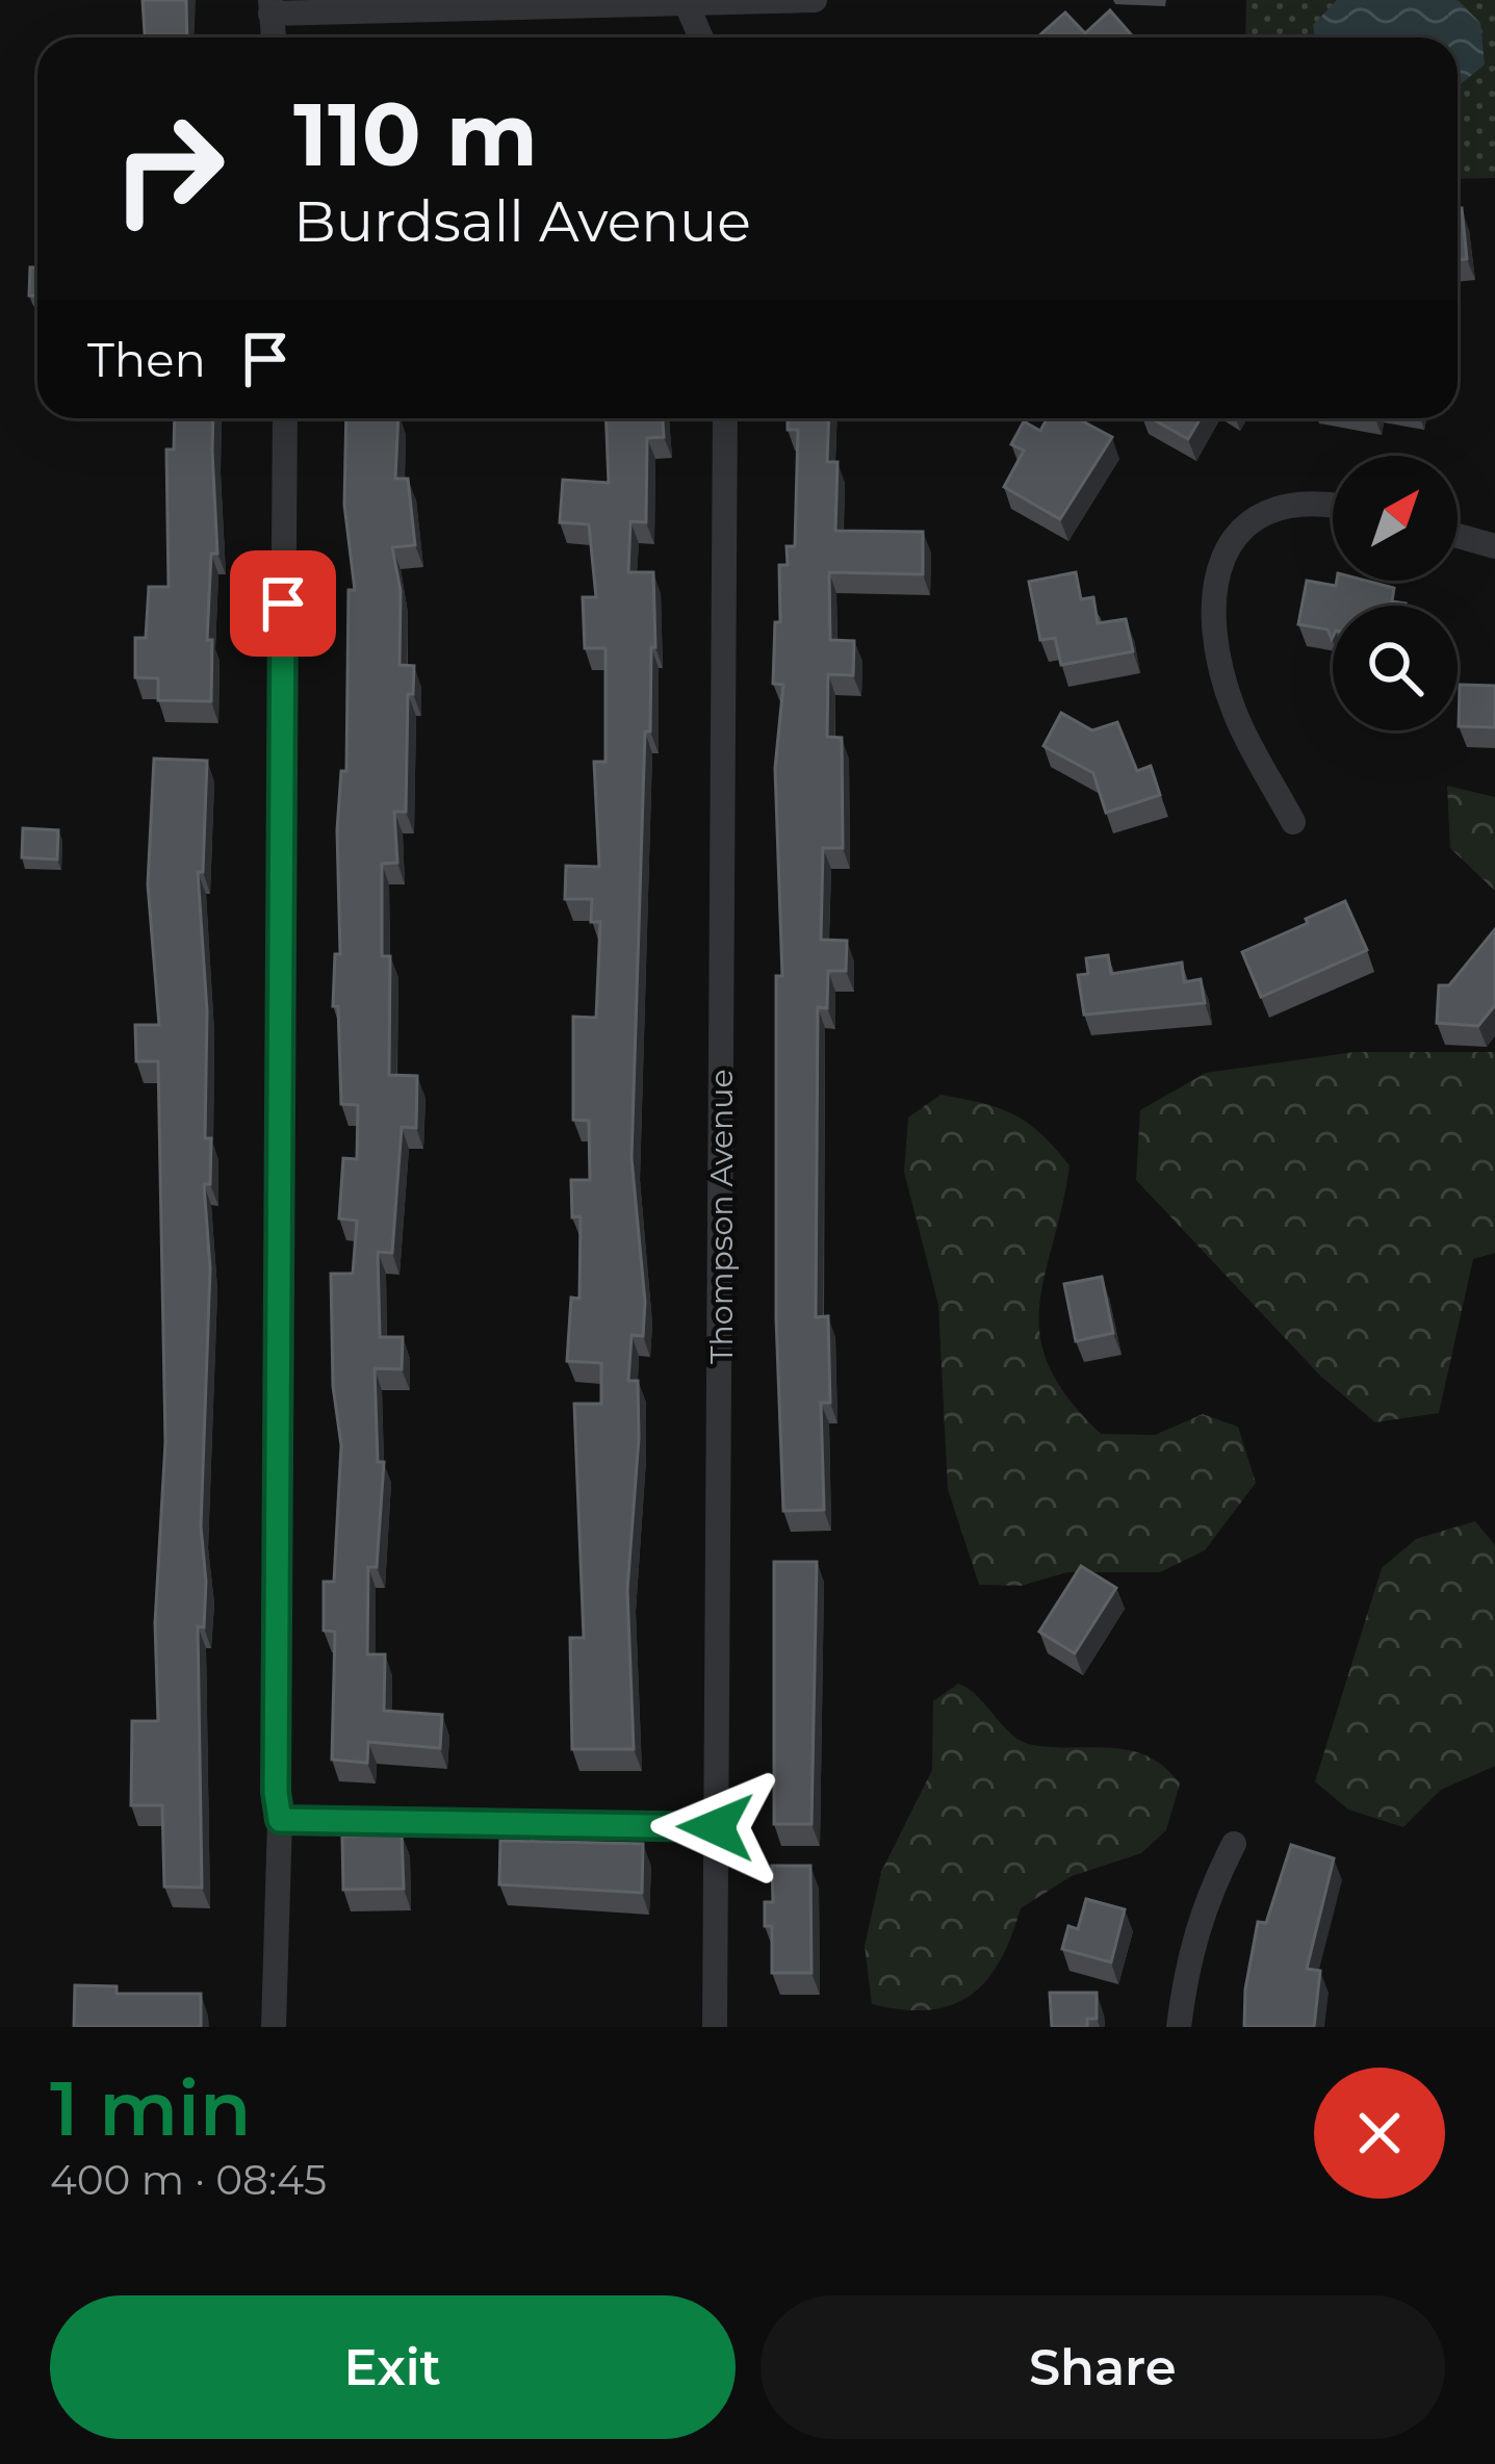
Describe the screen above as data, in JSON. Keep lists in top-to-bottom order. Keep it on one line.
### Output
{"streets":{"street":["Thompson Avenue"]},"north":"top right","page":{"turn":["110 m","Burdsall Avenue"],"then":"Then","heading":["1 min","400 m · 08:45"],"buttons":["Exit","Share"]}}
